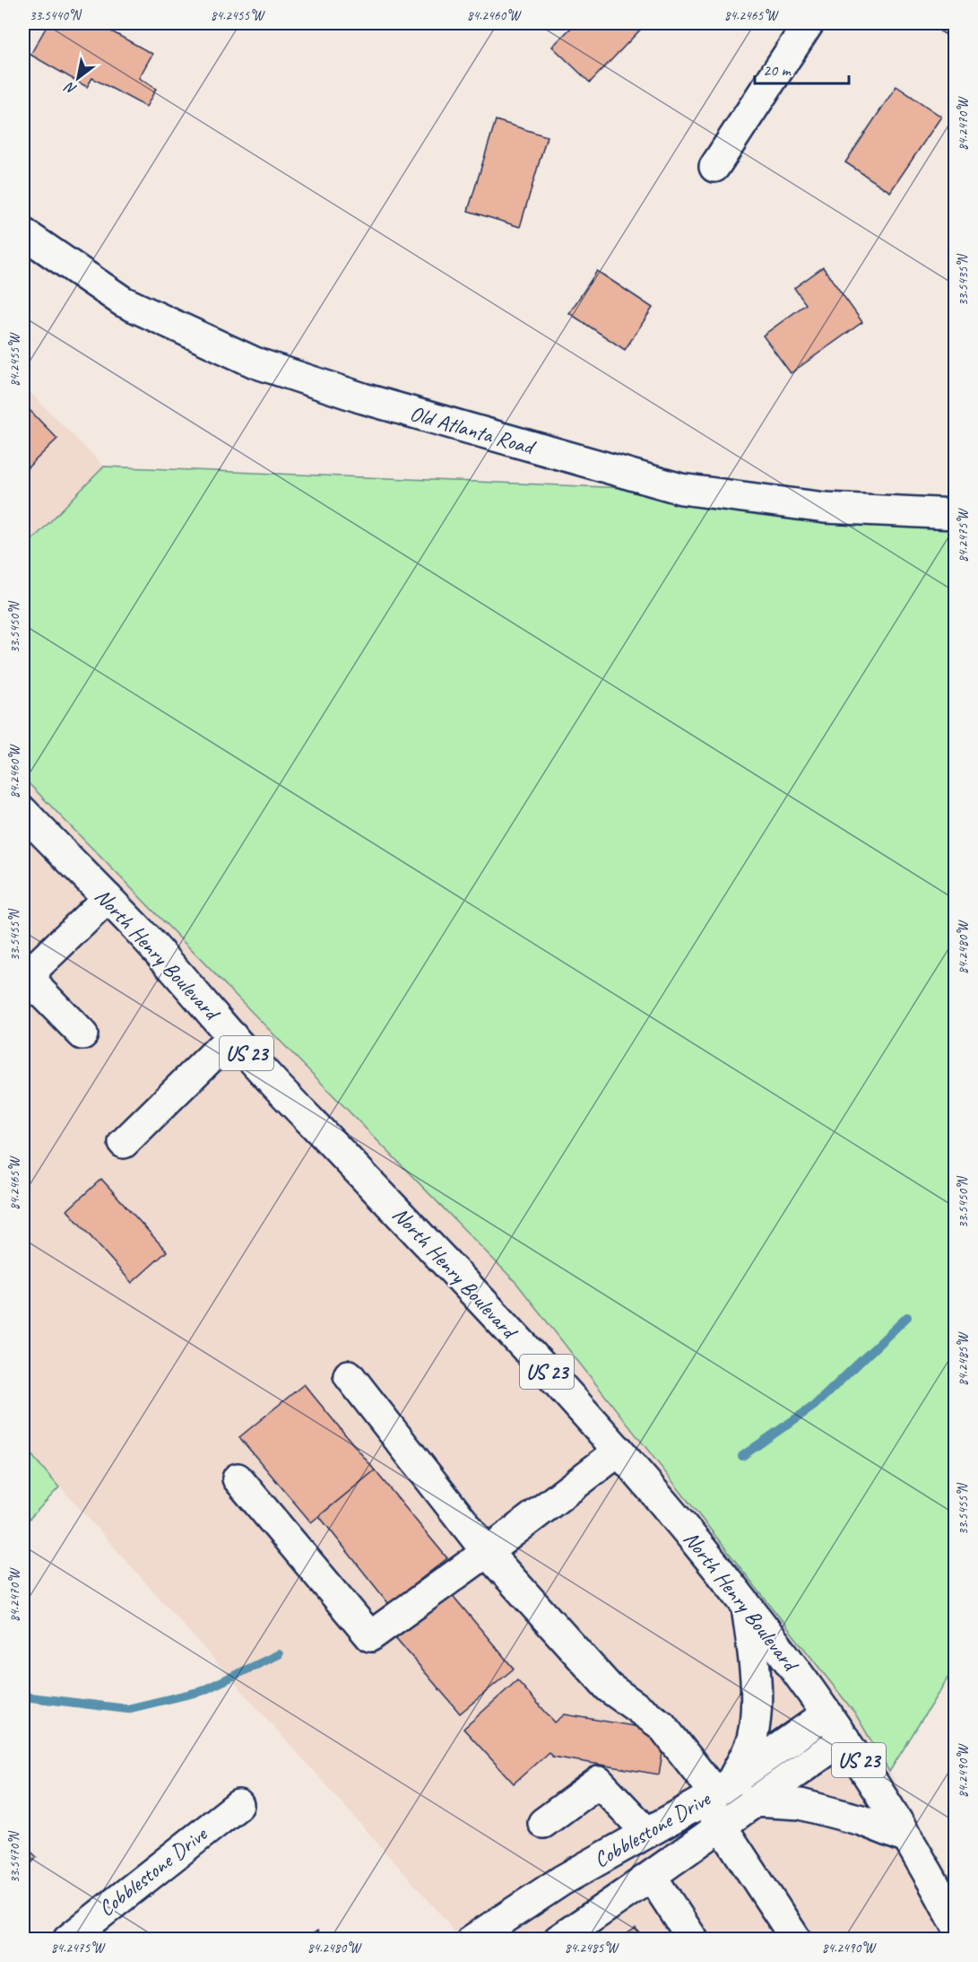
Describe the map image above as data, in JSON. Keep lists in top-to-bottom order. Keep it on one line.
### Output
{"streets":{"main road":["Old Atlanta Road","North Henry Boulevard","US 23","Cobblestone Drive"]},"crossings":[["North Henry Boulevard","Cobblestone Drive"]],"scale_bar":"20 m","north":"bottom left","coordinates":["33.5440°N","84.2455°W","84.2460°W","84.2465°W","84.2470°W","33.5435°N","84.2475°W","33.5450°N","33.5455°N","84.2480°W","84.2485°W","84.2490°W","33.5470°N"]}
